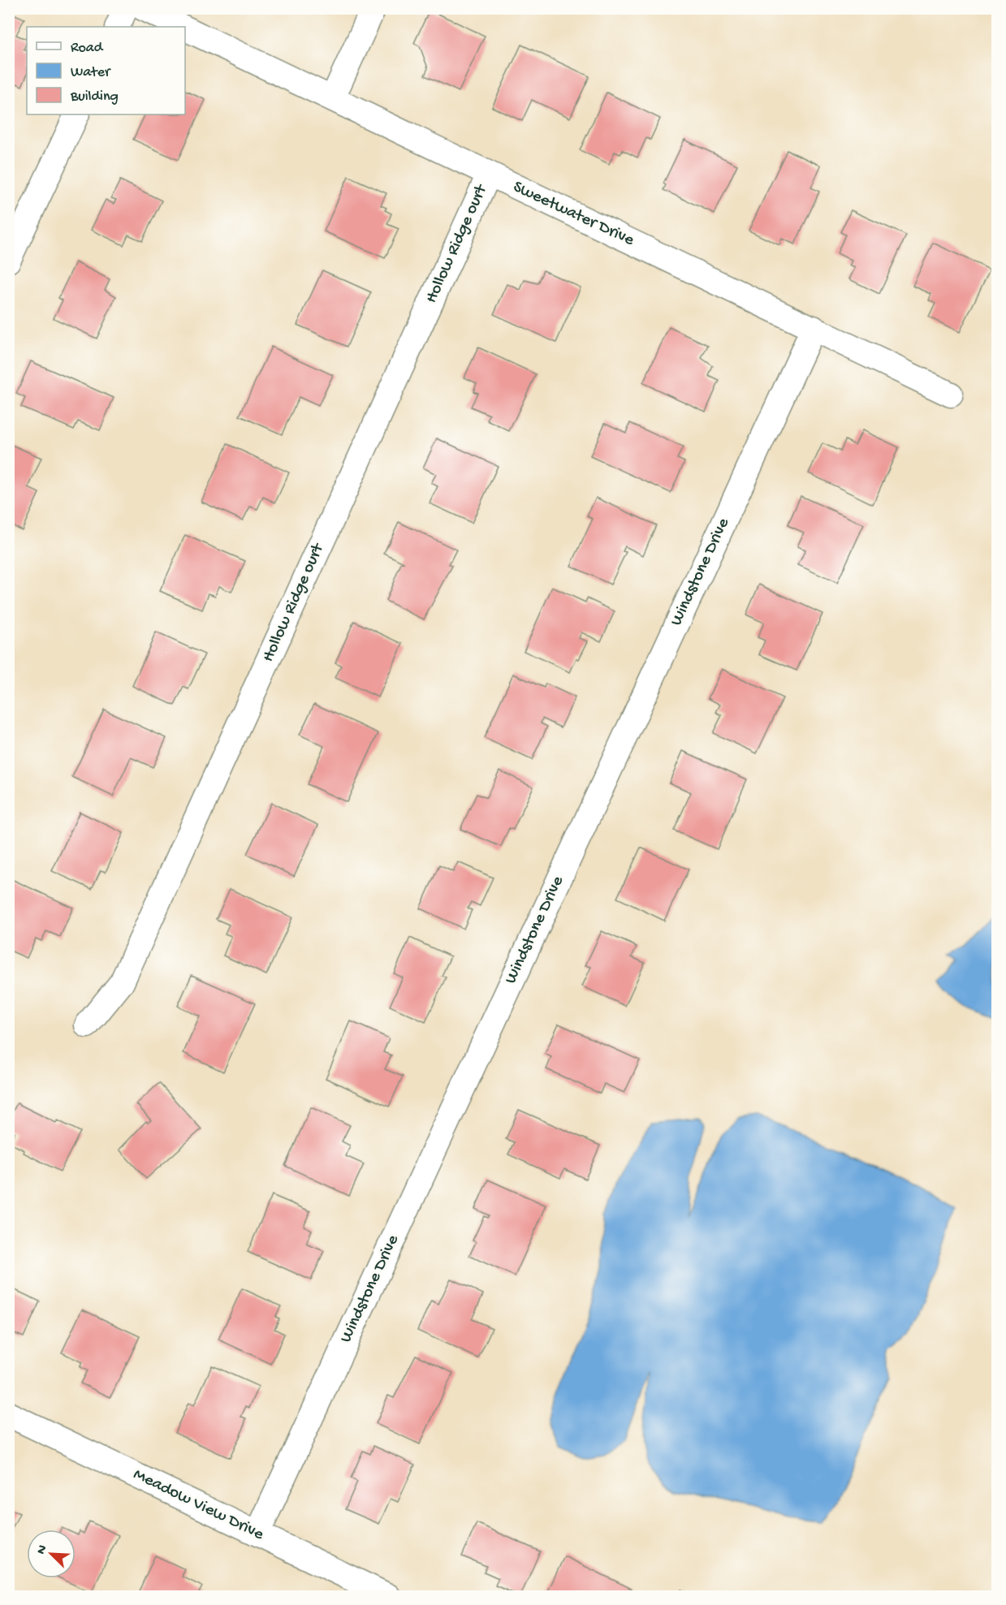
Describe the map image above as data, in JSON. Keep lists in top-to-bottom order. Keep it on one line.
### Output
{"streets":{"street":["Sweetwater Drive","Hollow Ridge ourt","Windstone Drive","Meadow View Drive"]},"crossings":[["Sweetwater Drive","Hollow Ridge ourt"],["Sweetwater Drive","Windstone Drive"],["Windstone Drive","Meadow View Drive"]],"legend":["Road","Water","Building"],"north":"top left"}
